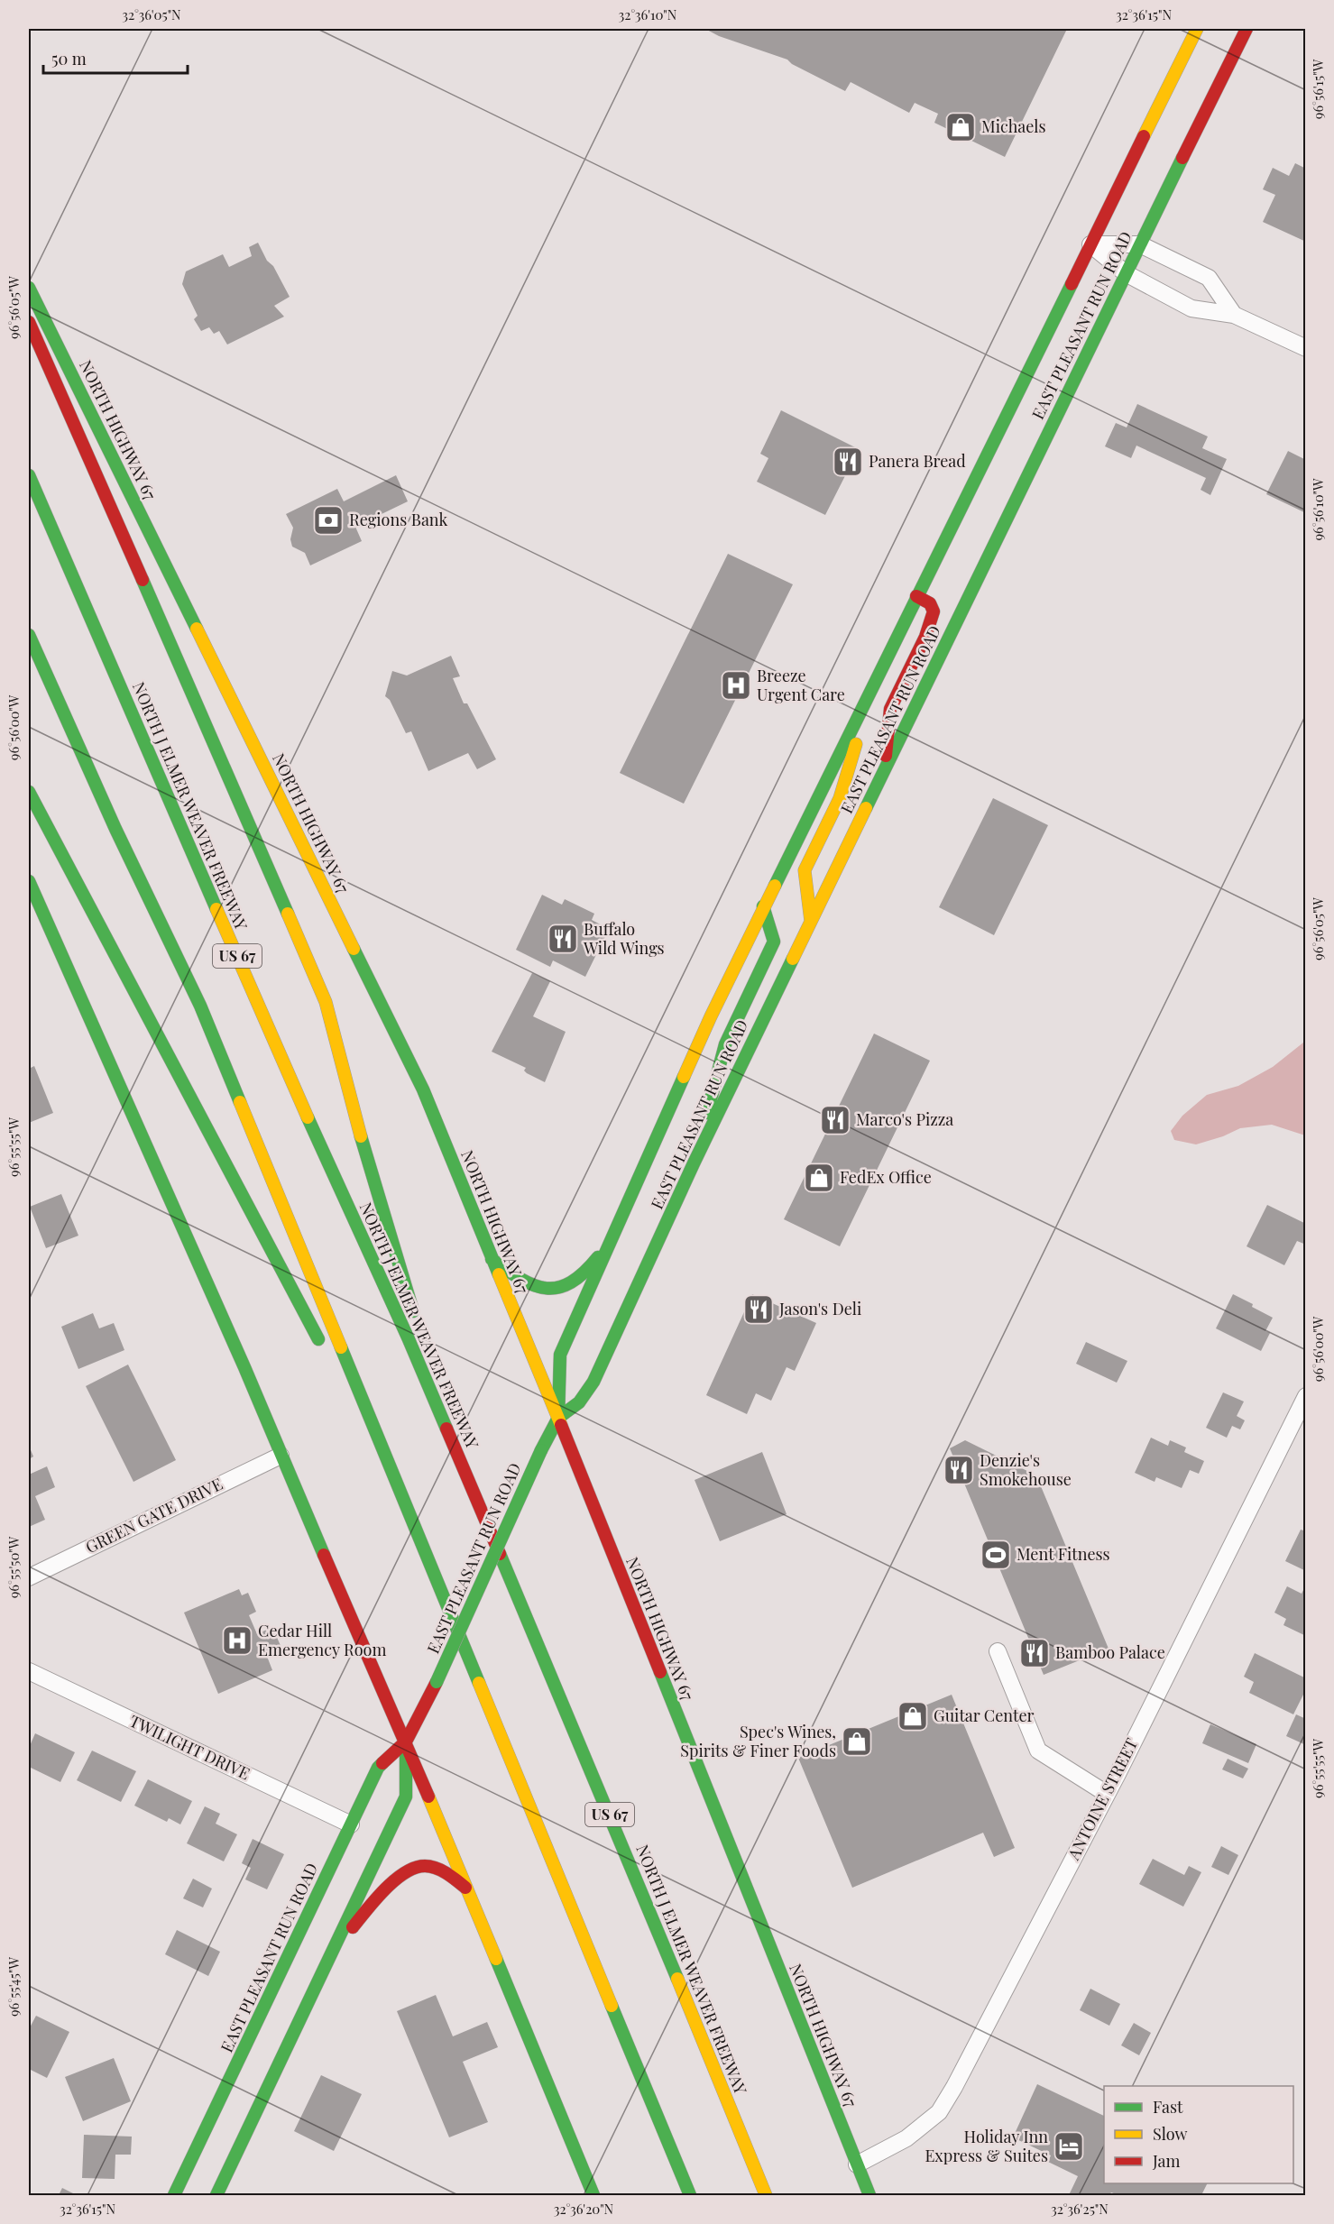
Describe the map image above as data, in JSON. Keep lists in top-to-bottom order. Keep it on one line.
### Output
{"streets":{"main road":["EAST PLEASANT RUN ROAD","NORTH HIGHWAY 67","NORTH J ELMER WEAVER FREEWAY","US 67"],"street":["GREEN GATE DRIVE","TWILIGHT DRIVE","ANTOINE STREET"]},"crossings":[["EAST PLEASANT RUN ROAD","NORTH HIGHWAY 67"],["EAST PLEASANT RUN ROAD","TWILIGHT DRIVE"],["NORTH HIGHWAY 67","ANTOINE STREET"]],"places":{"shop":["Michaels","FedEx Office","Guitar Center","Spec's Wines, Spirits & Finer Foods"],"restaurant":["Panera Bread","Buffalo Wild Wings","Marco's Pizza","Jason's Deli","Denzie's Smokehouse","Bamboo Palace"],"bank":["Regions Bank"],"hospital":["Breeze Urgent Care","Cedar Hill Emergency Room"],"sports":["Ment Fitness"],"hotel":["Holiday Inn Express & Suites"]},"legend":["Fast","Slow","Jam"],"scale_bar":"50 m","coordinates":["32°36'05\"N","32°36'10\"N","32°36'15\"N","96°56'15\"W","96°56'05\"W","96°56'10\"W","96°56'00\"W","96°55'55\"W","96°55'50\"W","96°55'45\"W","32°36'20\"N","32°36'25\"N"]}
